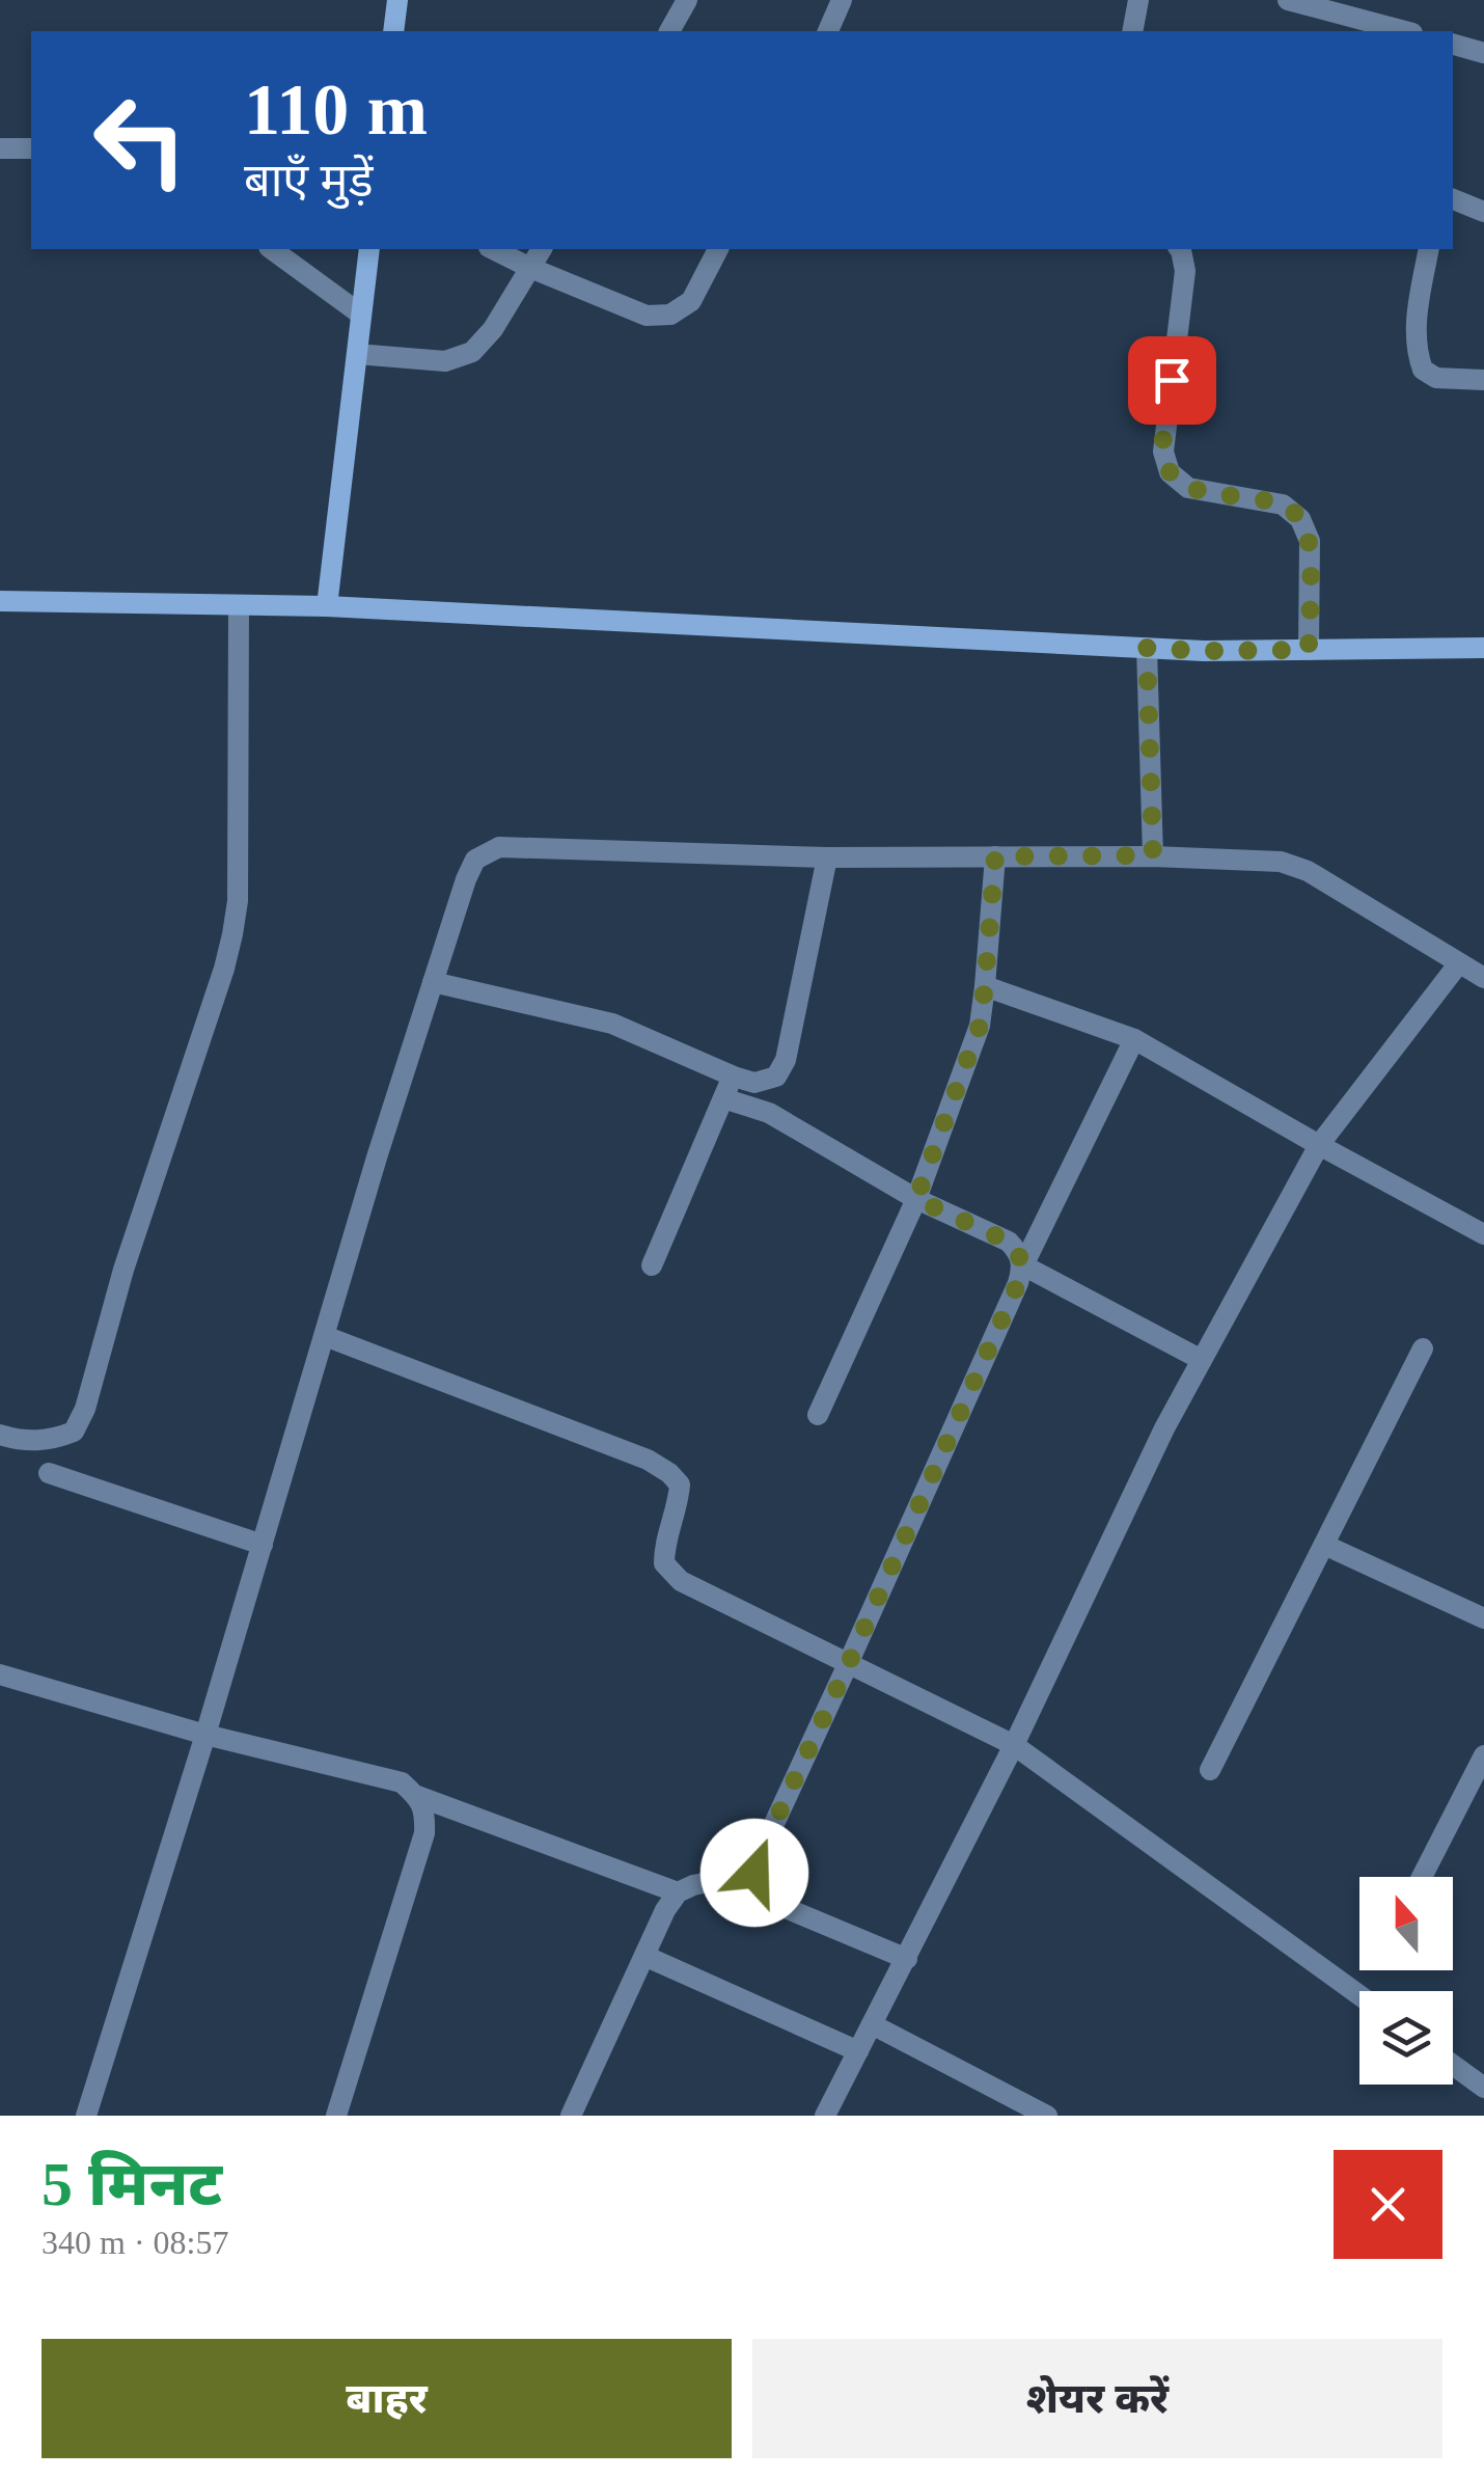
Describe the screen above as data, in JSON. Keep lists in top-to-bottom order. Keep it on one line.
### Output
{"north":"top","page":{"turn":["110 m","बाएँ मुड़ें"],"heading":["5 मिनट","340 m · 08:57"],"buttons":["बाहर","शेयर करें"]}}
